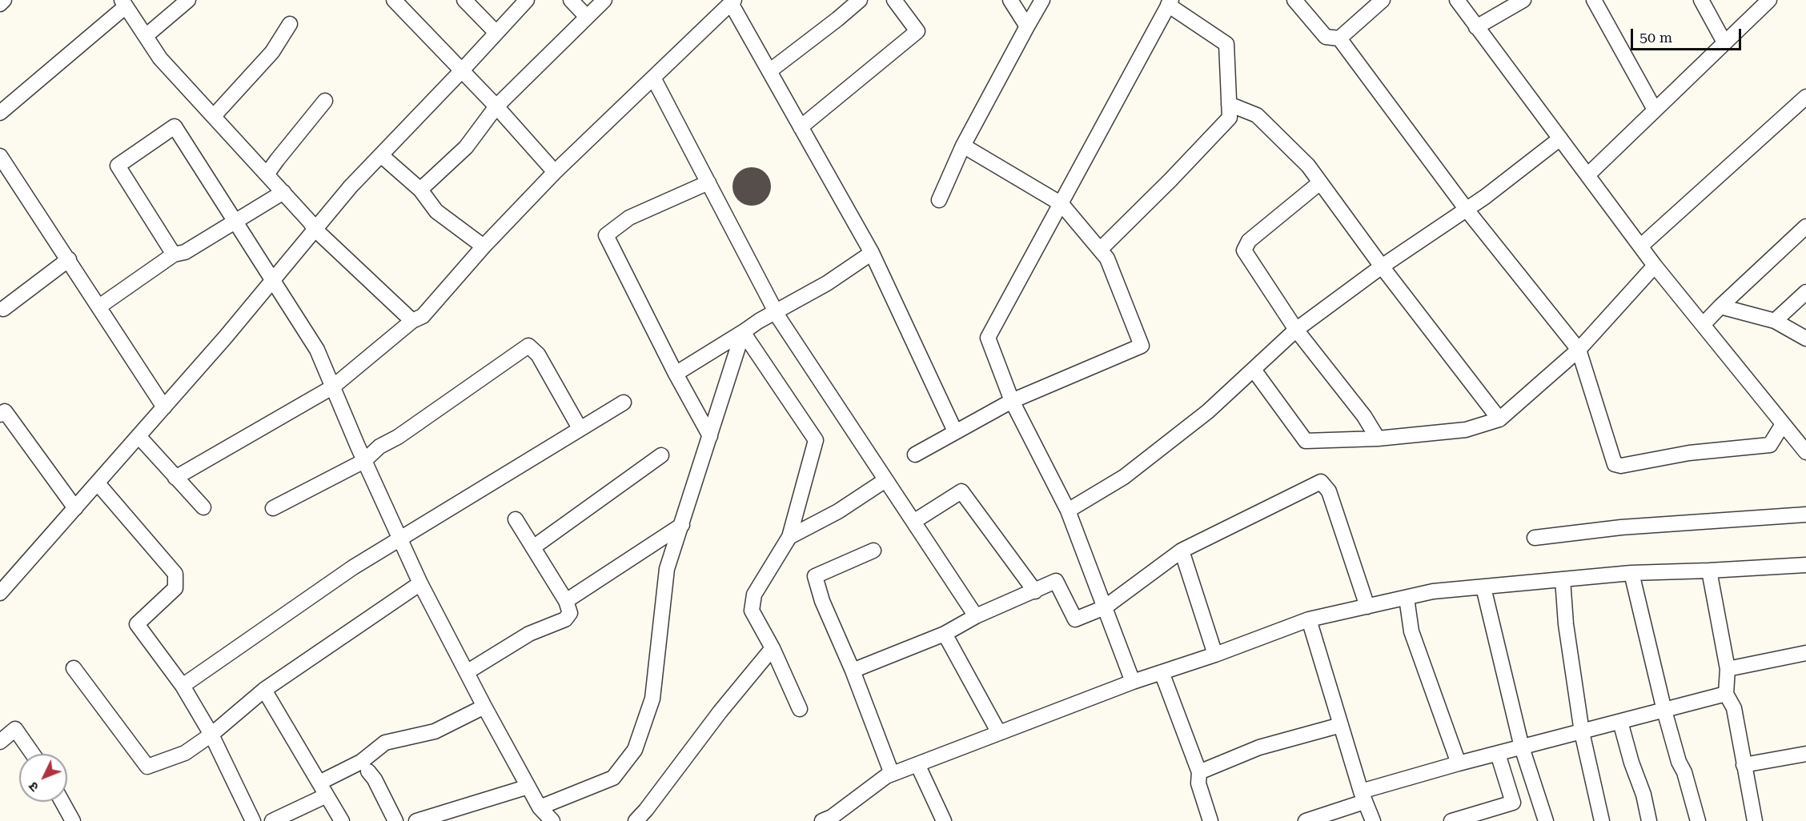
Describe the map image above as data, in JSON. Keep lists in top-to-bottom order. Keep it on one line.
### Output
{"scale_bar":"50 m","north":"bottom left"}
